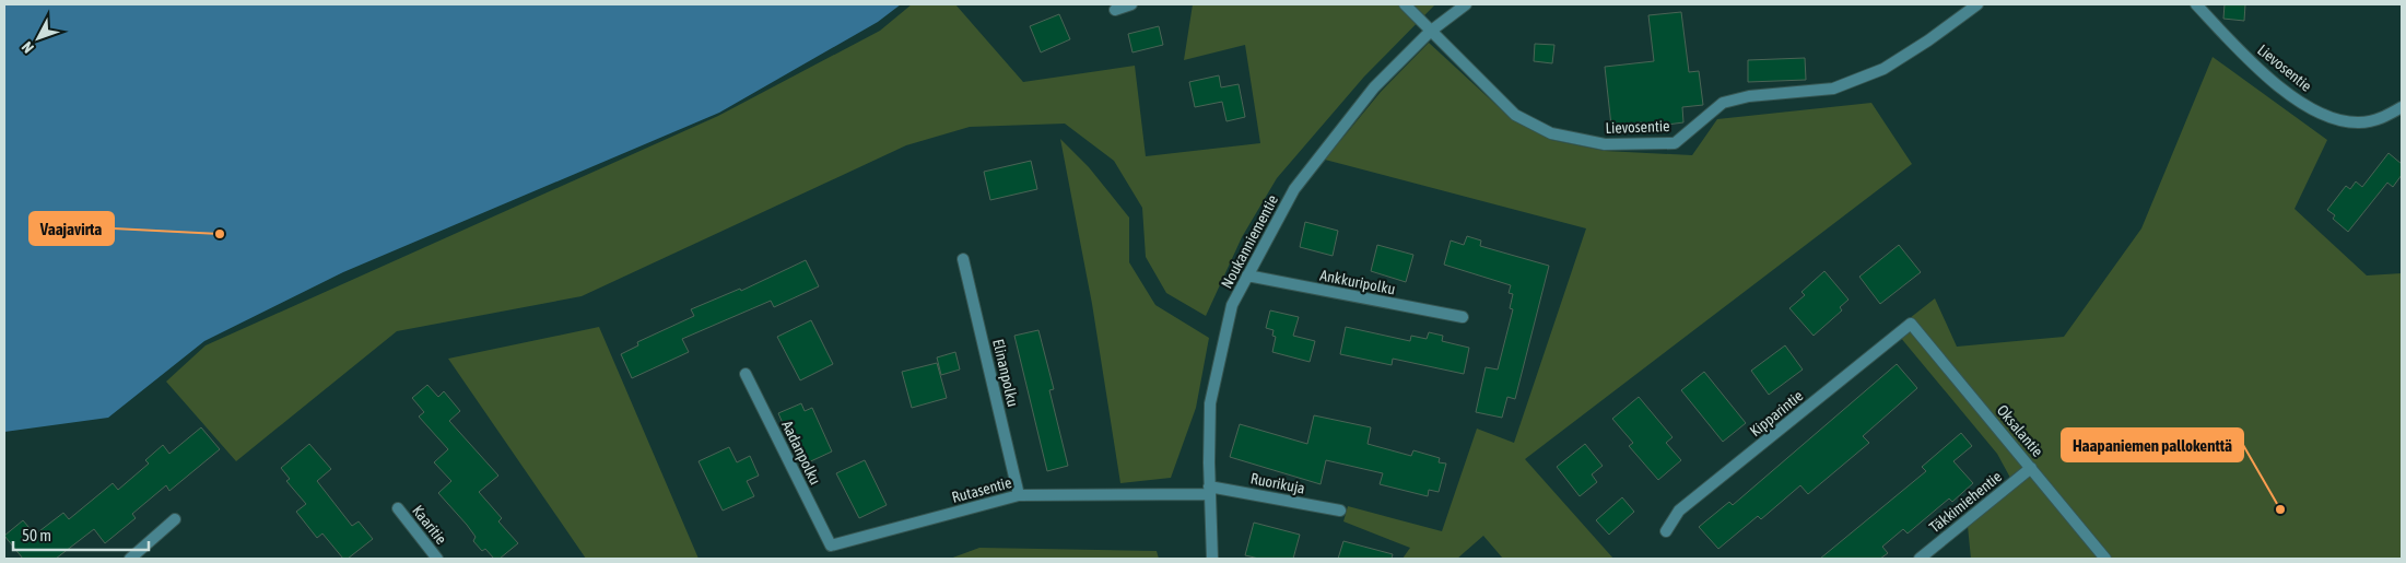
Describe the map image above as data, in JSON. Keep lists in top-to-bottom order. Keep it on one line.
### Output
{"streets":{"street":["Lievosentie","Noukanniementie","Ankkuripolku","Elinanpolku","Kipparintie","Oksalantie","Aadanpolku","Ruorikuja","Rutasentie","Täkkimiehentie","Kaaritie"]},"crossings":[["Lievosentie","Noukanniementie"],["Noukanniementie","Ankkuripolku"],["Noukanniementie","Ruorikuja"],["Noukanniementie","Rutasentie"],["Elinanpolku","Rutasentie"],["Kipparintie","Oksalantie"],["Oksalantie","Täkkimiehentie"],["Aadanpolku","Rutasentie"],["Ruorikuja","Rutasentie"]],"places":["Vaajavirta","Haapaniemen pallokenttä"],"scale_bar":"50 m","north":"bottom left"}
